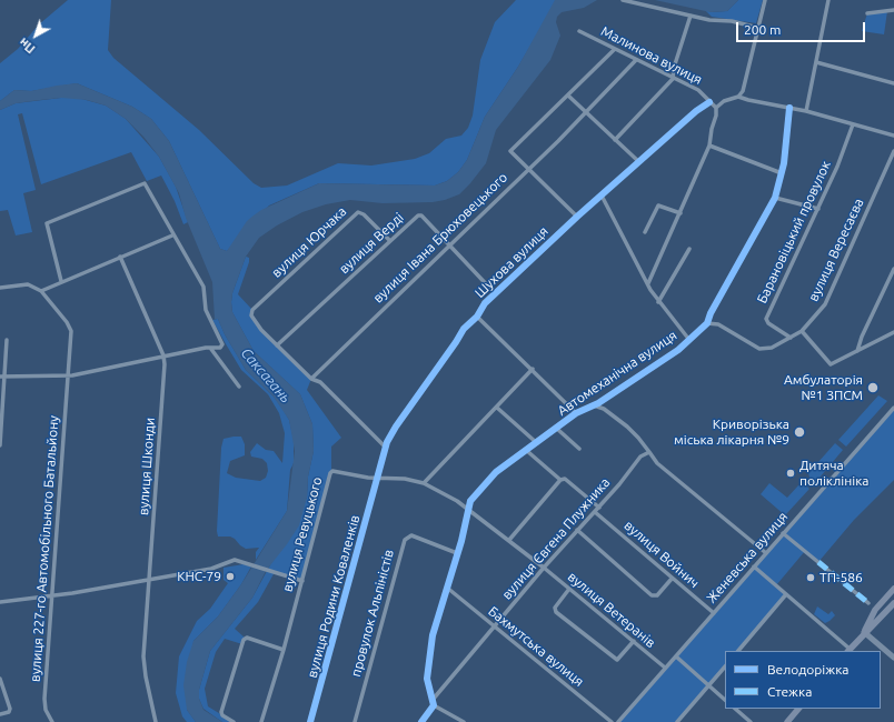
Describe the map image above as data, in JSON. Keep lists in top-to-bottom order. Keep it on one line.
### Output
{"streets":{"street":["Малинова вулиця","Барановіцький провулок","вулиця Івана Брюховецького","вулиця Юрчака","вулиця Верді","вулиця Вересаєва","Шухова вулиця","Автомеханічна вулиця","вулиця Шконди","вулиця Ревуцького","вулиця Євгена Плужника","вулиця 227-го Автомобільного Батальйону","вулиця Войнич","Женевська вулиця","вулиця Родини Коваленків","вулиця Ветеранів","провулок Альпіністів","Бахмутська вулиця"]},"crossings":[["Малинова вулиця","вулиця Івана Брюховецького"],["Малинова вулиця","Шухова вулиця"],["Барановіцький провулок","вулиця Вересаєва"],["вулиця Івана Брюховецького","вулиця Верді"],["вулиця Юрчака","вулиця Верді"],["вулиця Верді","Шухова вулиця"],["вулиця Вересаєва","Автомеханічна вулиця"],["Шухова вулиця","вулиця Ревуцького"],["Шухова вулиця","вулиця Родини Коваленків"],["Автомеханічна вулиця","вулиця Ветеранів"],["вулиця Ревуцького","вулиця Родини Коваленків"],["вулиця Євгена Плужника","вулиця Войнич"],["вулиця Євгена Плужника","вулиця Ветеранів"],["вулиця Євгена Плужника","Бахмутська вулиця"],["вулиця Войнич","Женевська вулиця"],["Женевська вулиця","вулиця Ветеранів"]],"water":["Саксагань"],"places":["Амбулаторія №1 ЗПСМ","Криворізька міська лікарня №9","Дитяча поліклініка","КНС-79","ТП-586"],"legend":["Велодоріжка","Стежка"],"scale_bar":"200 m","north":"bottom left"}
